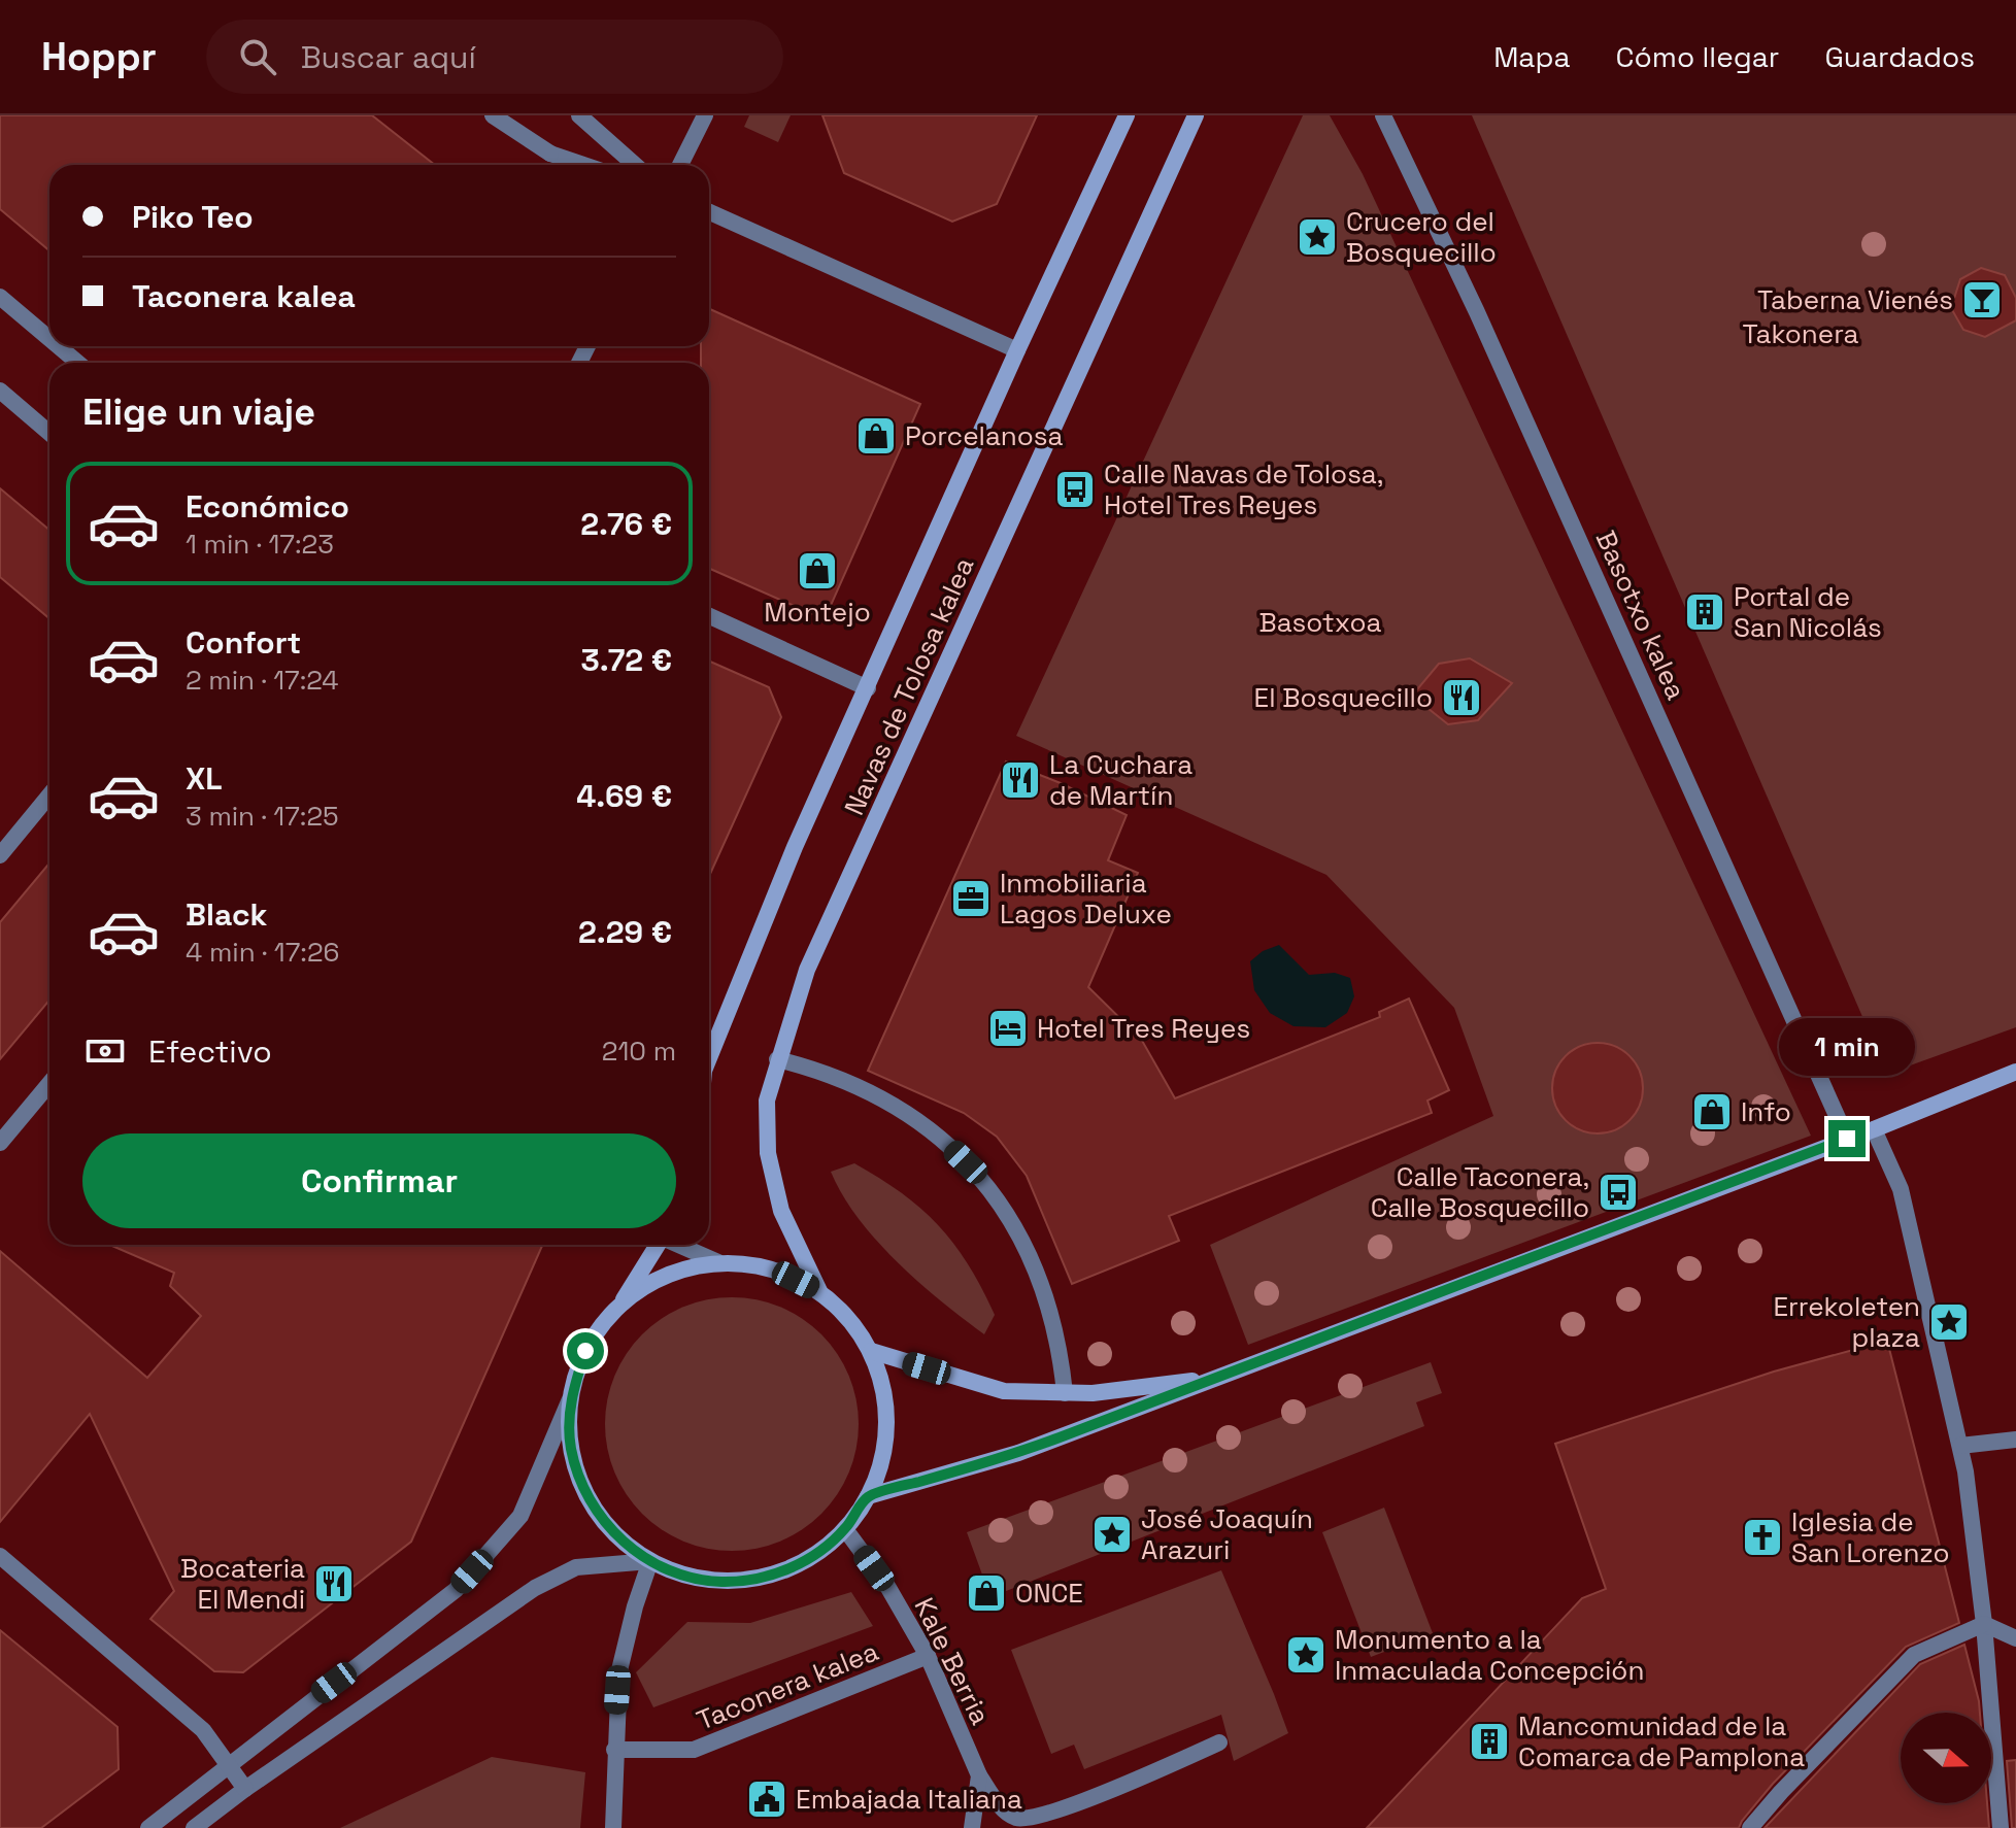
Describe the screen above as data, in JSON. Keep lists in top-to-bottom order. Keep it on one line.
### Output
{"streets":{"street":["Basotxo kalea","Navas de Tolosa kalea","Kale Berria","Taconera kalea"]},"crossings":[["Kale Berria","Taconera kalea"]],"parks":["Takonera","Basotxoa"],"places":{"place":["Crucero del Bosquecillo","Errekoleten plaza","José Joaquín Arazuri","Monumento a la Inmaculada Concepción"],"bar":["Taberna Vienés"],"shop":["Porcelanosa","Montejo","Info","ONCE"],"bus stop":["Calle Navas de Tolosa, Hotel Tres Reyes","Calle Taconera, Calle Bosquecillo"],"building":["Portal de San Nicolás","Mancomunidad de la Comarca de Pamplona"],"restaurant":["El Bosquecillo","La Cuchara de Martín","Bocateria El Mendi"],"office":["Inmobiliaria Lagos Deluxe"],"hotel":["Hotel Tres Reyes"],"church":["Iglesia de San Lorenzo"],"public building":["Embajada Italiana"]},"north":"right","page":{"header":"Hoppr","search":"Buscar aquí","nav":["Mapa","Cómo llegar","Guardados"],"banner":["Piko Teo","Taconera kalea"],"heading":"Elige un viaje","list":[{"name":"Económico","note":"1 min · 17:23","value":"2.76 €"},{"name":"Confort","note":"2 min · 17:24","value":"3.72 €"},{"name":"XL","note":"3 min · 17:25","value":"4.69 €"},{"name":"Black","note":"4 min · 17:26","value":"2.29 €"}],"pay":["Efectivo","210 m"],"bubble":"1 min","buttons":"Confirmar"}}
